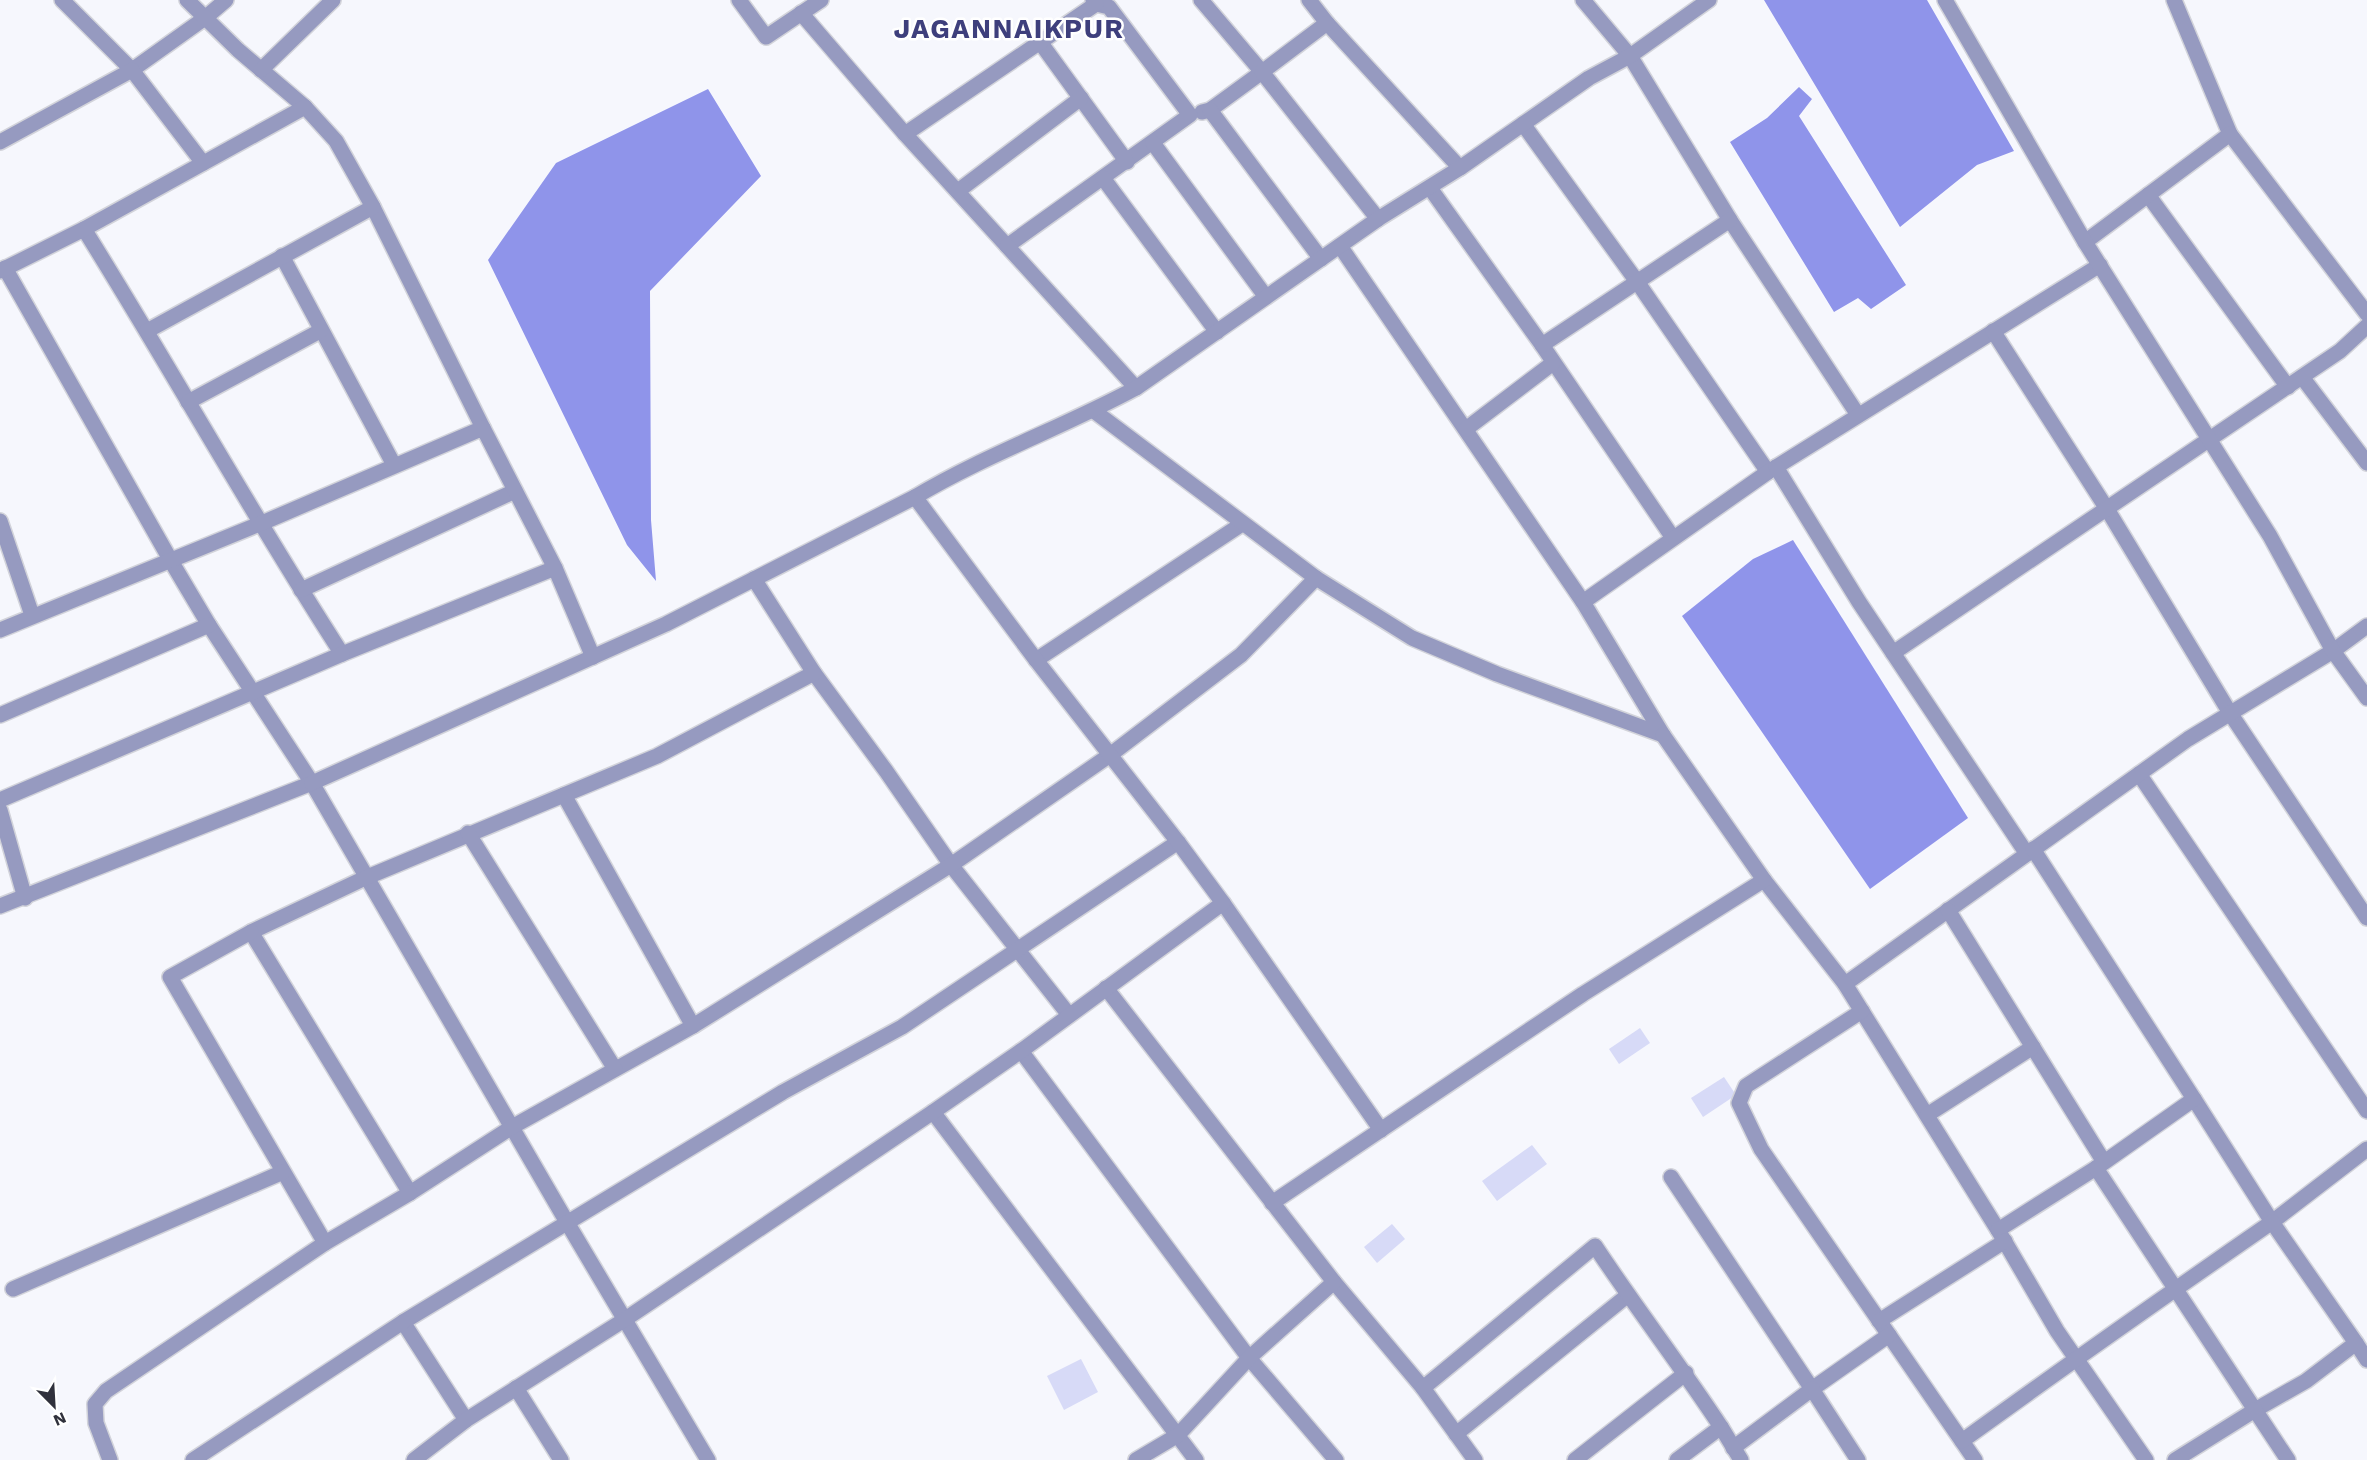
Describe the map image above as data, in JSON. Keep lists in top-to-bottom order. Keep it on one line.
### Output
{"districts":["JAGANNAIKPUR"],"north":"bottom right"}
